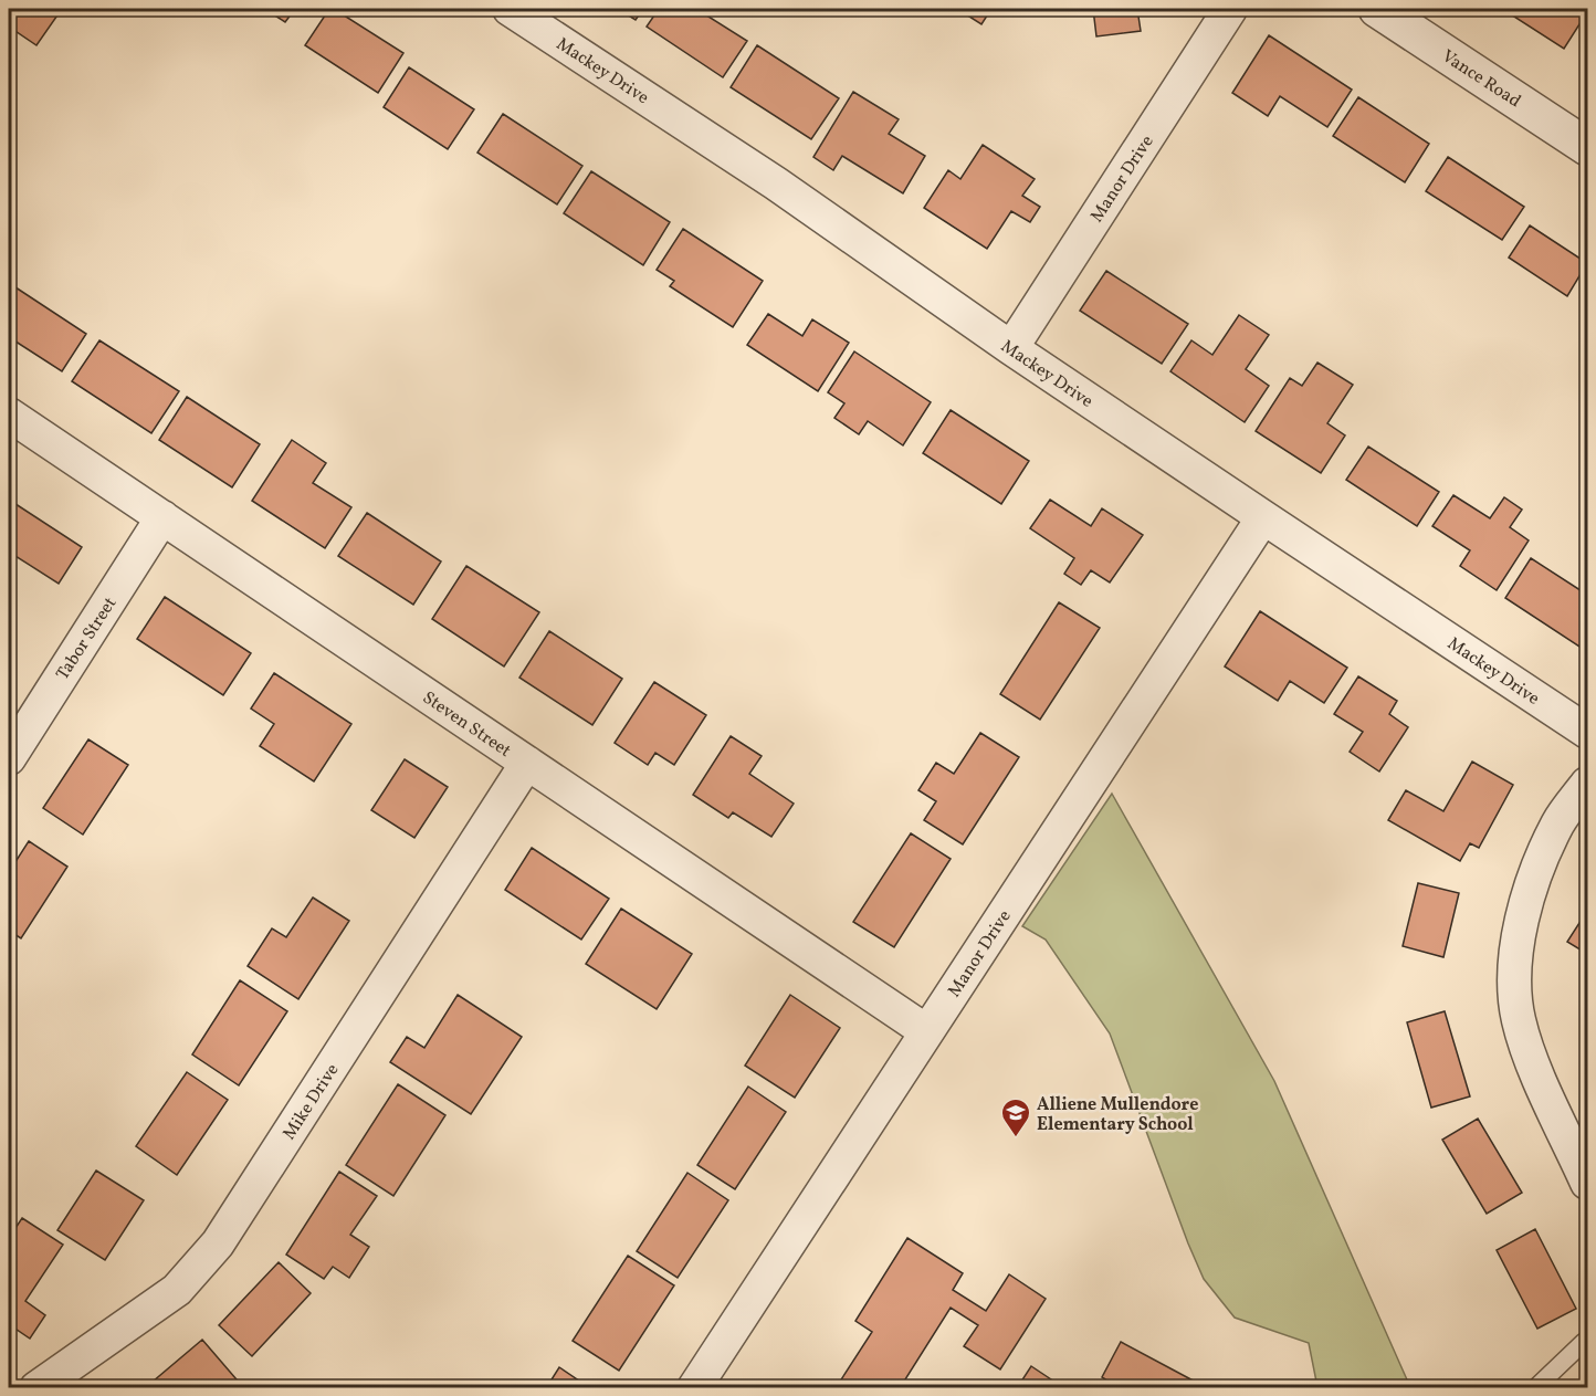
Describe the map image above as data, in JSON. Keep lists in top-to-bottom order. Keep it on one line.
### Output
{"streets":{"street":["Mackey Drive","Vance Road","Manor Drive","Tabor Street","Steven Street","Mike Drive"]},"crossings":[["Mackey Drive","Manor Drive"],["Manor Drive","Steven Street"],["Tabor Street","Steven Street"],["Steven Street","Mike Drive"]],"places":{"school or university":["Alliene Mullendore Elementary School"]}}
